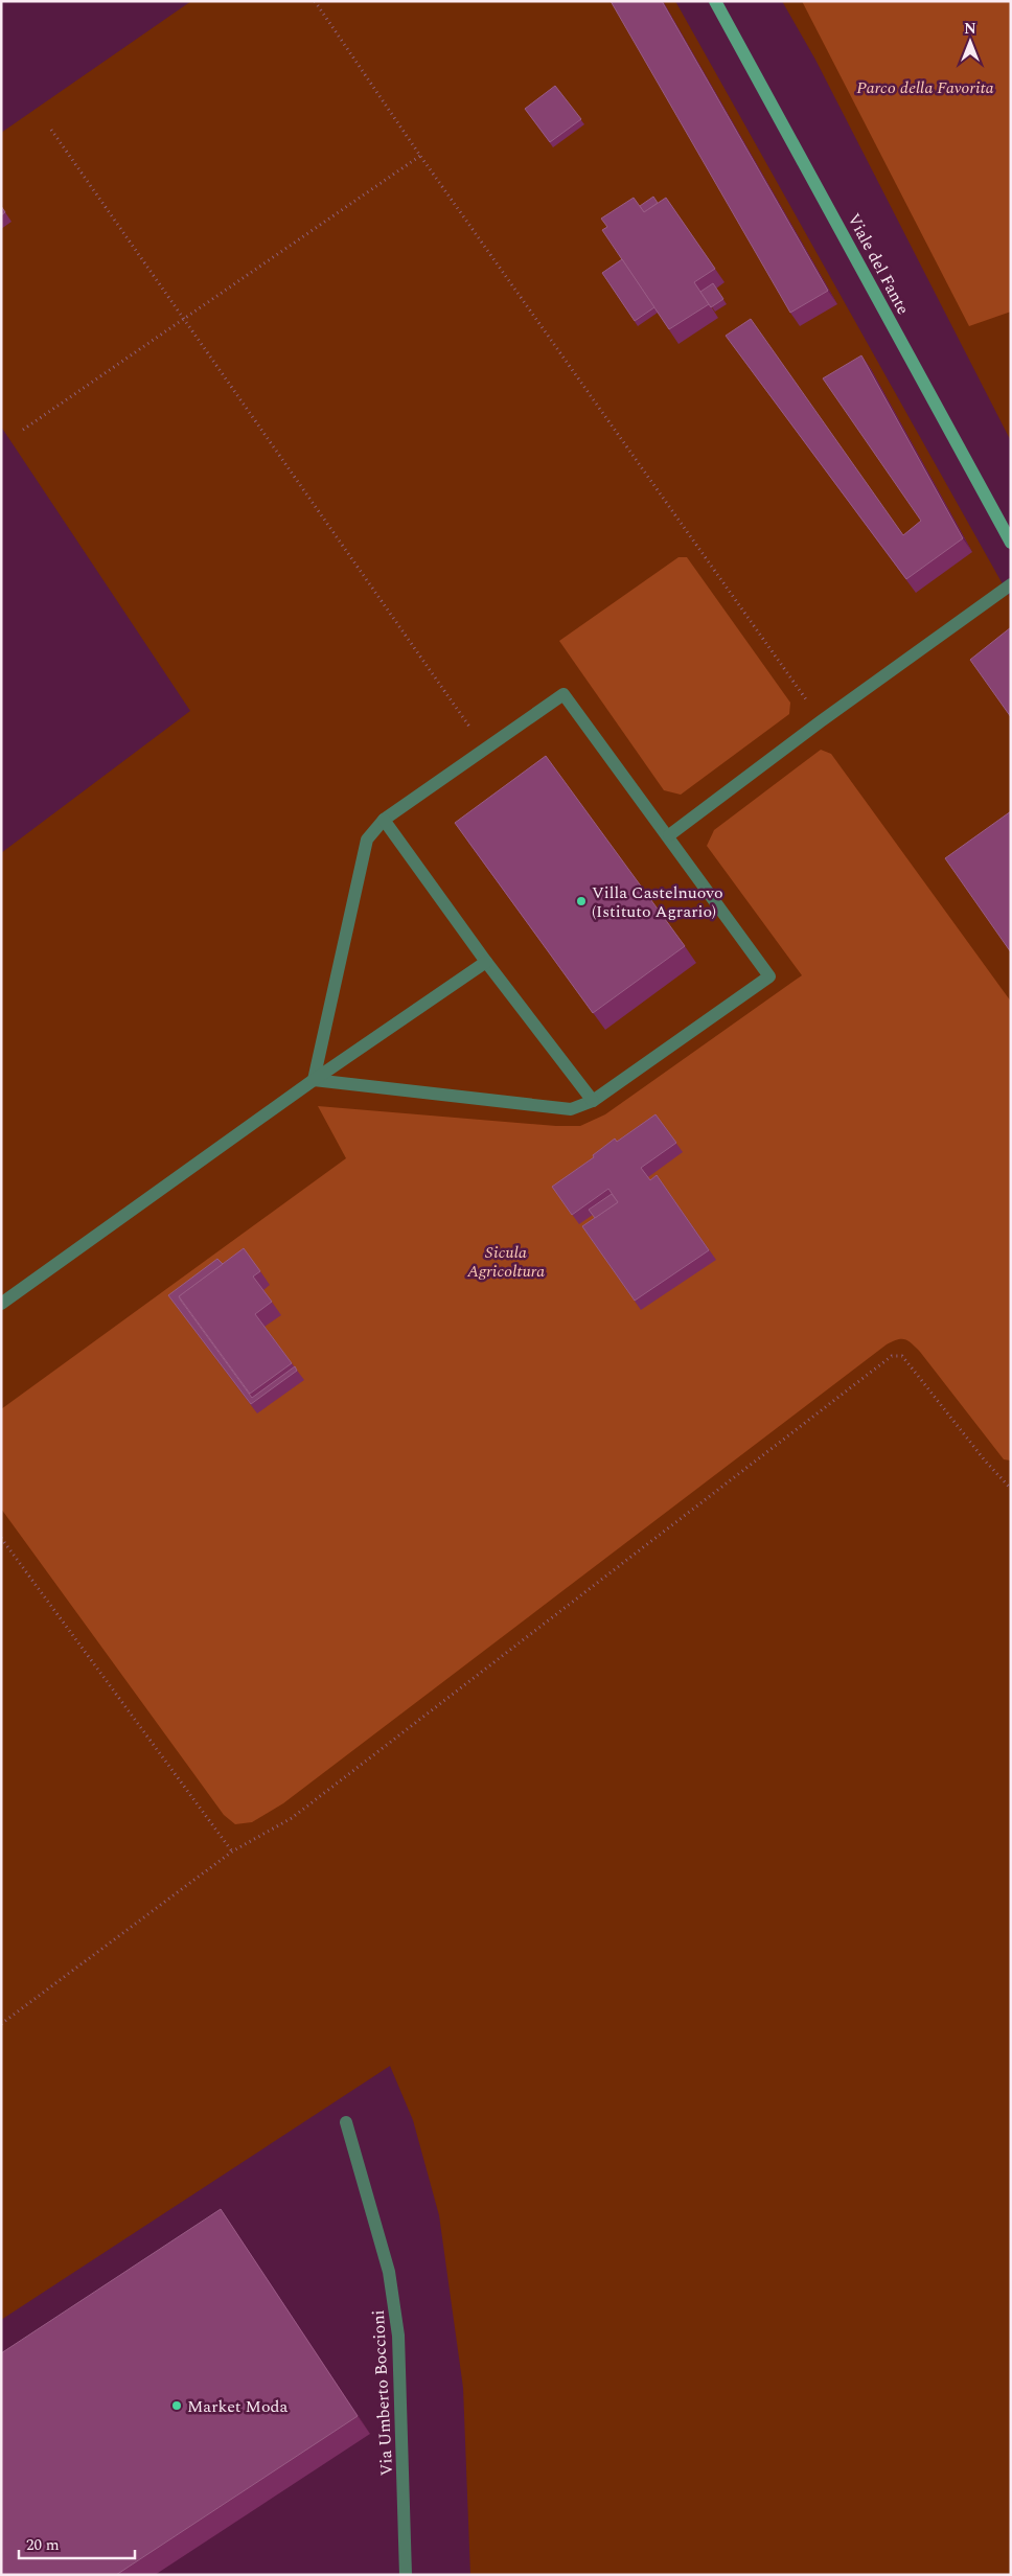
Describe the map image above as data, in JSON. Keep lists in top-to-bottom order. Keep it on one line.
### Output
{"streets":{"street":["Viale del Fante","Via Umberto Boccioni"]},"parks":["Parco della Favorita","Sicula Agricoltura"],"places":["Villa Castelnuovo (Istituto Agrario)","Market Moda"],"scale_bar":"20 m","north":"top"}
